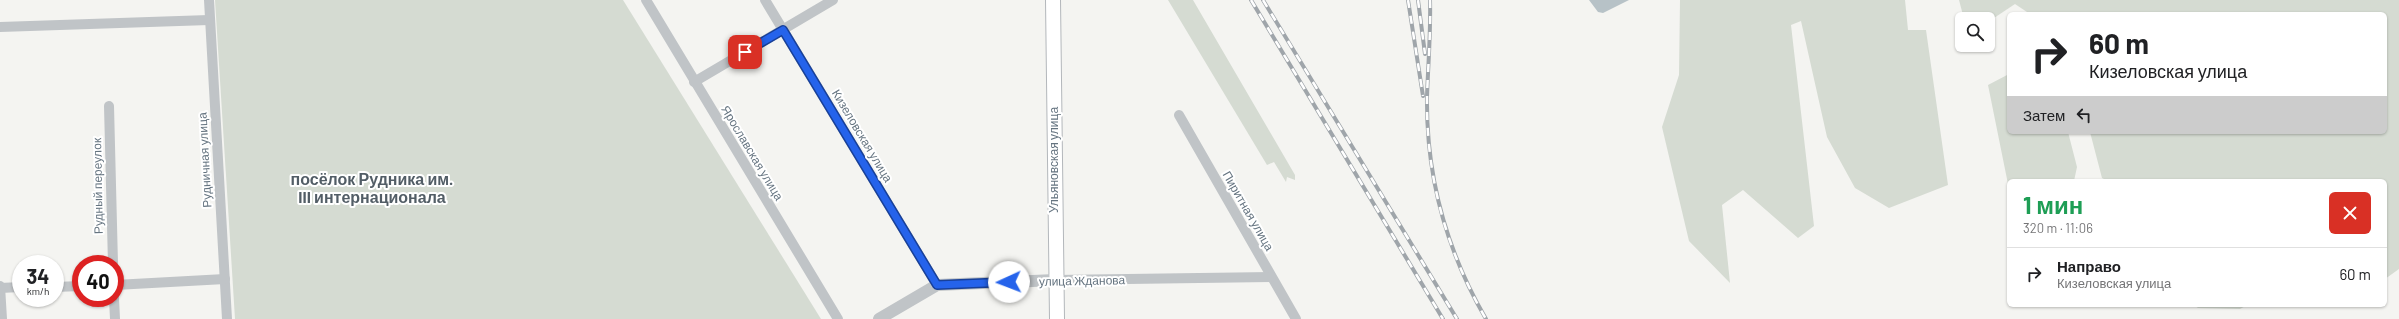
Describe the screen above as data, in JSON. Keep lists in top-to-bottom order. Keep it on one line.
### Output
{"streets":{"main road":["Ульяновская улица"],"street":["Кизеловская улица","Ярославская улица","Рудничная улица","Рудный переулок","Пиритная улица","улица Жданова"]},"crossings":[["Кизеловская улица","улица Жданова"],["Ульяновская улица","улица Жданова"],["Пиритная улица","улица Жданова"]],"districts":["посёлок Рудника им. III интернационала"],"page":{"turn":["60 m","Кизеловская улица"],"then":"Затем","heading":["1 мин","320 m · 11:06"],"list":[{"name":"Направо","note":"Кизеловская улица","value":"60 m"}],"speed":"34 km/h","limit":"40"}}
